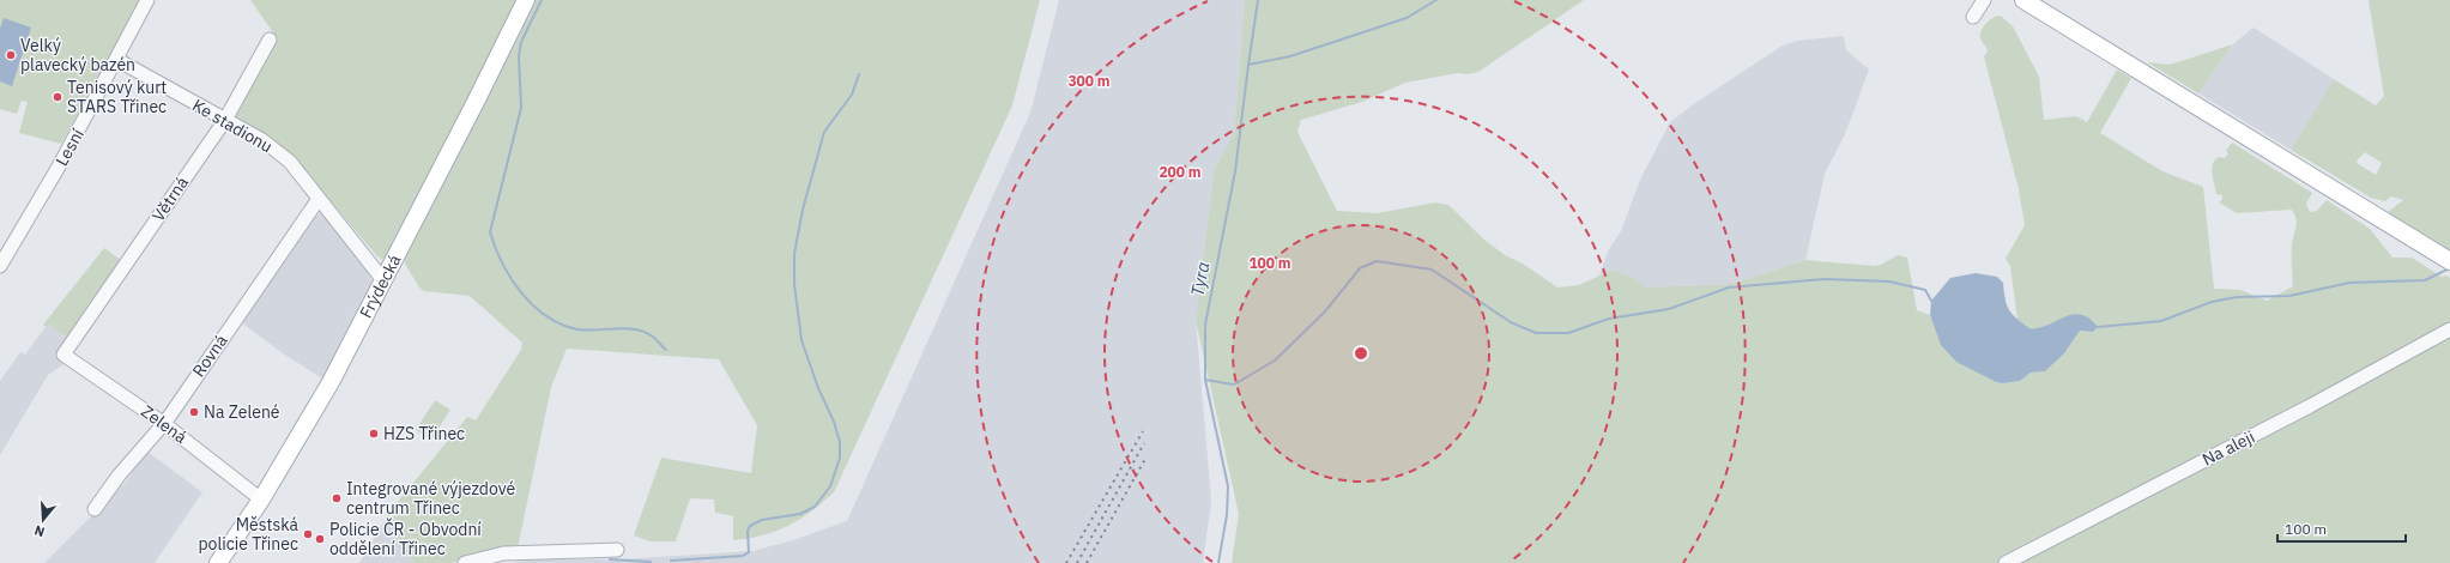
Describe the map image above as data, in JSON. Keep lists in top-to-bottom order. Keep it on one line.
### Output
{"streets":{"main road":["Frýdecká"],"street":["Ke stadionu","Lesní","Větrná","Rovná","Zelená","Na aleji"]},"crossings":[["Ke stadionu","Lesní"],["Ke stadionu","Větrná"],["Ke stadionu","Frýdecká"],["Ke stadionu","Rovná"],["Větrná","Zelená"],["Frýdecká","Zelená"],["Rovná","Zelená"]],"water":["Tyra"],"places":["Velký plavecký bazén","Tenisový kurt STARS Třinec","Na Zelené","HZS Třinec","Integrované výjezdové centrum Třinec","Městská policie Třinec","Policie ČR - Obvodní oddělení Třinec"],"scale_bar":"100 m","north":"bottom","rings":["300 m","200 m","100 m"]}
